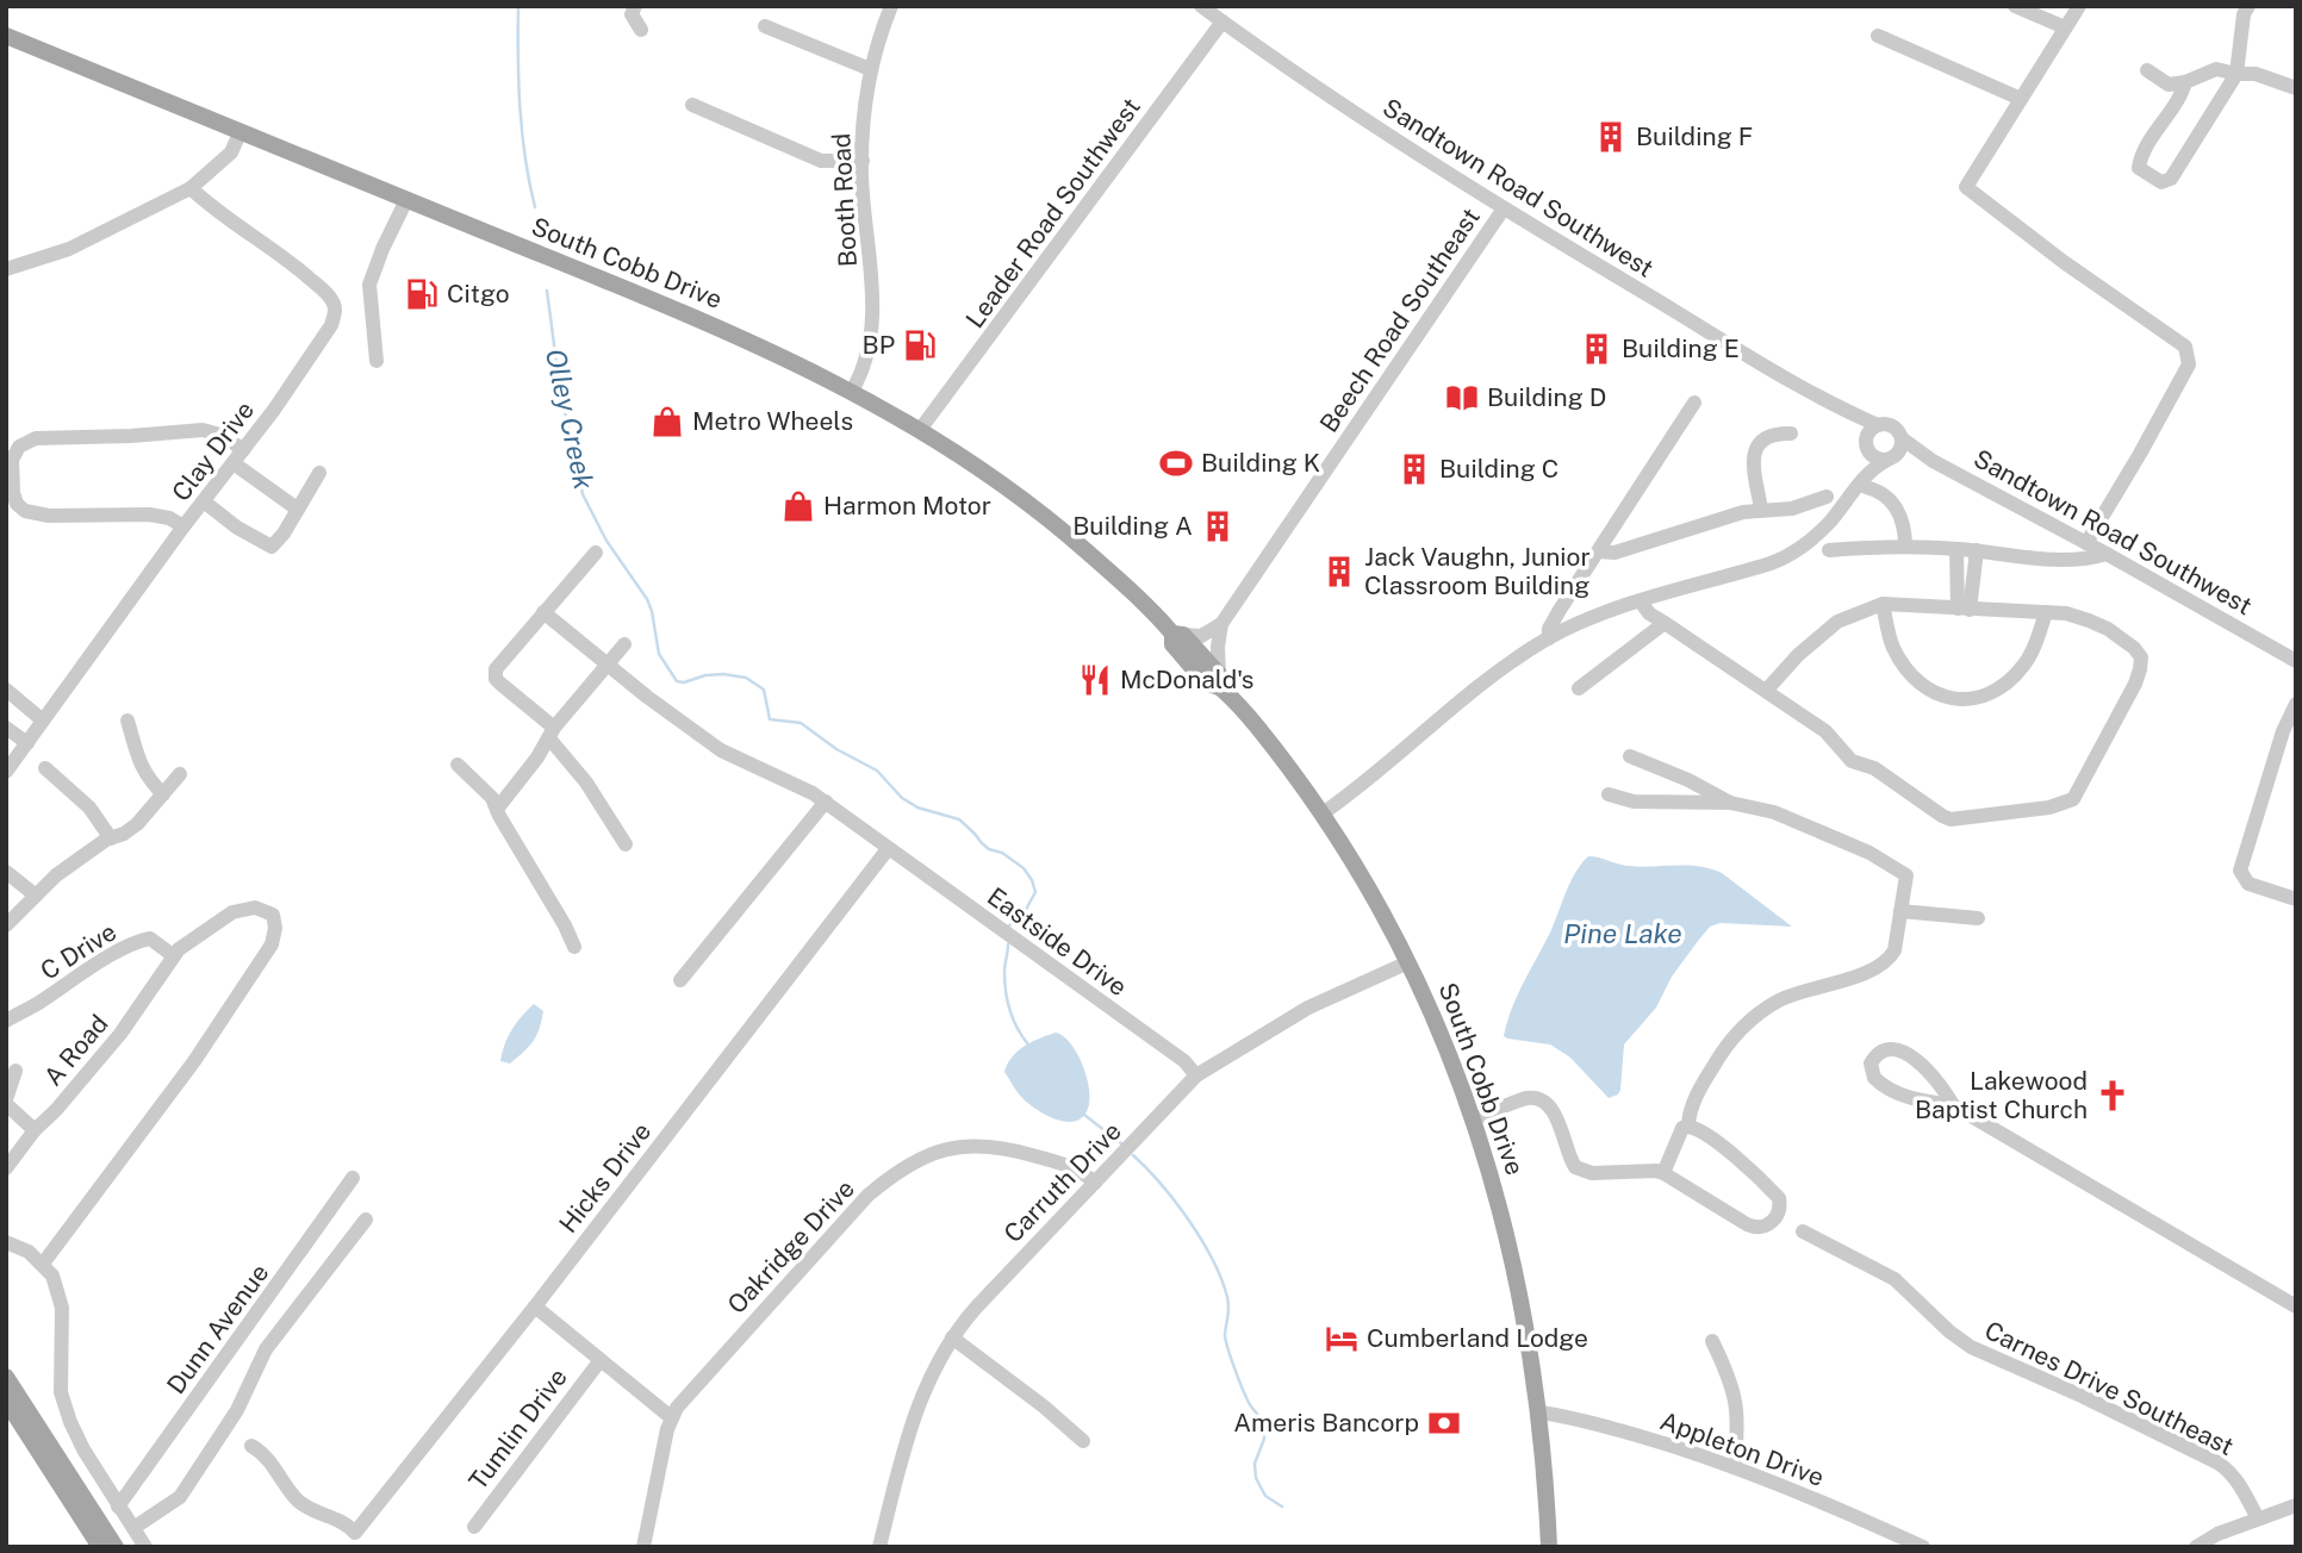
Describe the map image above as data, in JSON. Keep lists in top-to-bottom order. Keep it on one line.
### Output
{"streets":{"main road":["South Cobb Drive"],"street":["Sandtown Road Southwest","Booth Road","Leader Road Southwest","Beech Road Southeast","Clay Drive","Eastside Drive","C Drive","A Road","Hicks Drive","Carruth Drive","Oakridge Drive","Dunn Avenue","Carnes Drive Southeast","Tumlin Drive","Appleton Drive"]},"crossings":[["Sandtown Road Southwest","Leader Road Southwest"],["Sandtown Road Southwest","Beech Road Southeast"],["Booth Road","South Cobb Drive"],["Leader Road Southwest","South Cobb Drive"],["South Cobb Drive","Beech Road Southeast"],["South Cobb Drive","Carruth Drive"],["South Cobb Drive","Appleton Drive"],["Eastside Drive","Hicks Drive"],["Eastside Drive","Carruth Drive"],["C Drive","A Road"],["Carruth Drive","Oakridge Drive"]],"water":["Olley Creek","Pine Lake"],"places":{"building":["Building F","Building E","Building C","Building A","Jack Vaughn, Junior Classroom Building"],"fuel station":["Citgo","BP"],"library":["Building D"],"shop":["Metro Wheels","Harmon Motor"],"sports":["Building K"],"restaurant":["McDonald's"],"church":["Lakewood Baptist Church"],"hotel":["Cumberland Lodge"],"bank":["Ameris Bancorp"]}}
